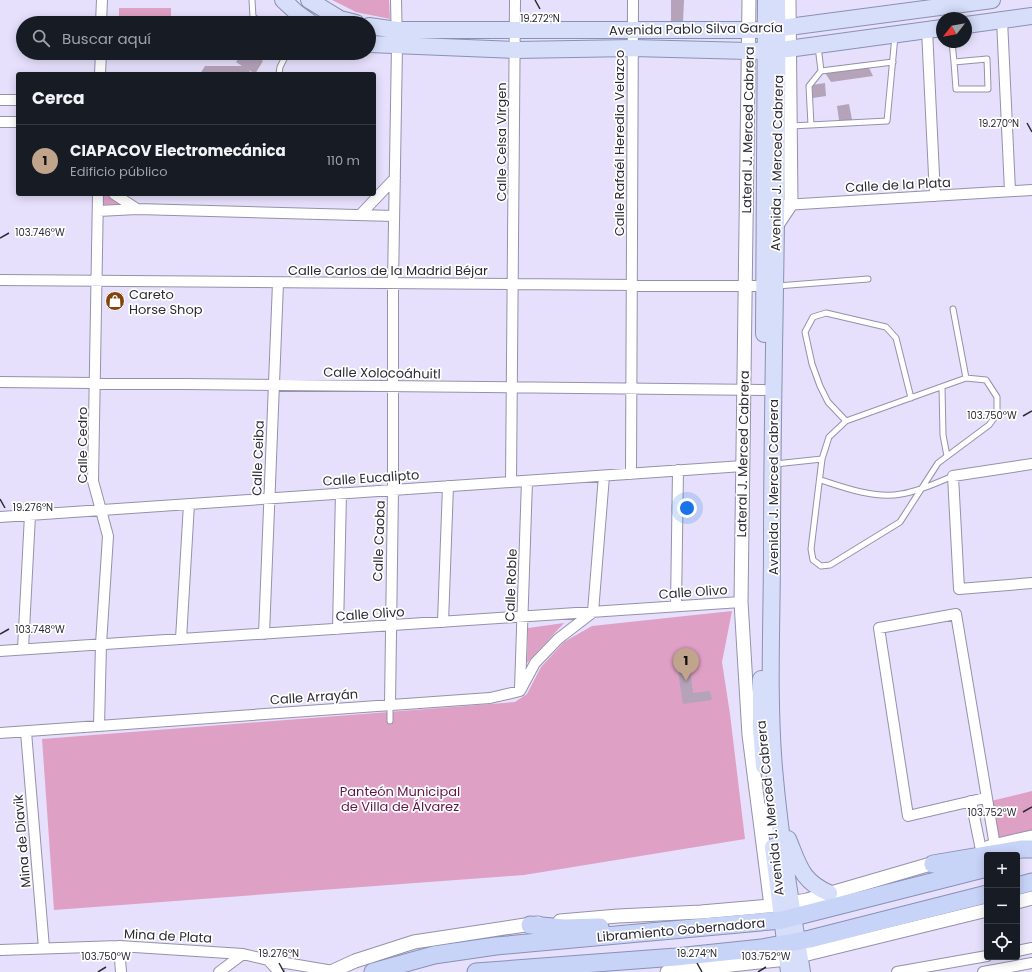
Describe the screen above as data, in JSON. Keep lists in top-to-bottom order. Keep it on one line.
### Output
{"streets":{"highway":["Libramiento Gobernadora"],"main road":["Avenida Pablo Silva García","Avenida J. Merced Cabrera"],"street":["Lateral J. Merced Cabrera","Calle Celsa Virgen","Calle Rafaél Heredia Velazco","Calle de la Plata","Calle Carlos de la Madrid Béjar","Calle Xolocoáhuitl","Calle Cedro","Calle Ceiba","Calle Eucalipto","Calle Caoba","Calle Roble","Calle Olivo","Calle Arrayán","Mina de Diavik","Mina de Plata"]},"crossings":[["Avenida Pablo Silva García","Lateral J. Merced Cabrera"],["Avenida Pablo Silva García","Calle Celsa Virgen"],["Avenida Pablo Silva García","Calle Rafaél Heredia Velazco"],["Avenida Pablo Silva García","Avenida J. Merced Cabrera"],["Avenida Pablo Silva García","Calle Caoba"],["Lateral J. Merced Cabrera","Avenida J. Merced Cabrera"],["Lateral J. Merced Cabrera","Calle Carlos de la Madrid Béjar"],["Lateral J. Merced Cabrera","Calle Xolocoáhuitl"],["Lateral J. Merced Cabrera","Calle Eucalipto"],["Lateral J. Merced Cabrera","Calle Olivo"],["Lateral J. Merced Cabrera","Libramiento Gobernadora"],["Calle Celsa Virgen","Calle Carlos de la Madrid Béjar"],["Calle Rafaél Heredia Velazco","Calle Carlos de la Madrid Béjar"],["Calle Rafaél Heredia Velazco","Calle Xolocoáhuitl"],["Calle Rafaél Heredia Velazco","Calle Eucalipto"],["Avenida J. Merced Cabrera","Calle de la Plata"],["Avenida J. Merced Cabrera","Calle Carlos de la Madrid Béjar"],["Avenida J. Merced Cabrera","Calle Xolocoáhuitl"],["Avenida J. Merced Cabrera","Libramiento Gobernadora"],["Calle Carlos de la Madrid Béjar","Calle Cedro"],["Calle Carlos de la Madrid Béjar","Calle Ceiba"],["Calle Carlos de la Madrid Béjar","Calle Caoba"],["Calle Xolocoáhuitl","Calle Cedro"],["Calle Xolocoáhuitl","Calle Ceiba"],["Calle Xolocoáhuitl","Calle Caoba"],["Calle Cedro","Calle Eucalipto"],["Calle Cedro","Calle Olivo"],["Calle Cedro","Calle Arrayán"],["Calle Ceiba","Calle Eucalipto"],["Calle Ceiba","Calle Olivo"],["Calle Eucalipto","Calle Caoba"],["Calle Eucalipto","Calle Roble"],["Calle Caoba","Calle Olivo"],["Calle Caoba","Calle Arrayán"],["Calle Roble","Calle Olivo"],["Calle Roble","Calle Arrayán"],["Calle Arrayán","Mina de Diavik"],["Mina de Diavik","Mina de Plata"]],"parks":["Panteón Municipal de Villa de Álvarez"],"places":{"shop":["Careto Horse Shop"]},"north":"bottom left","page":{"search":"Buscar aquí","heading":"Cerca","list":[{"mark":"1","name":"CIAPACOV Electromecánica","note":"Edificio público","value":"110 m"}],"pins":"1","map_buttons":["+","−"]},"coordinates":["19.272°N","19.270°N","103.746°W","103.750°W","19.276°N","103.748°W","103.752°W","19.274°N"]}
